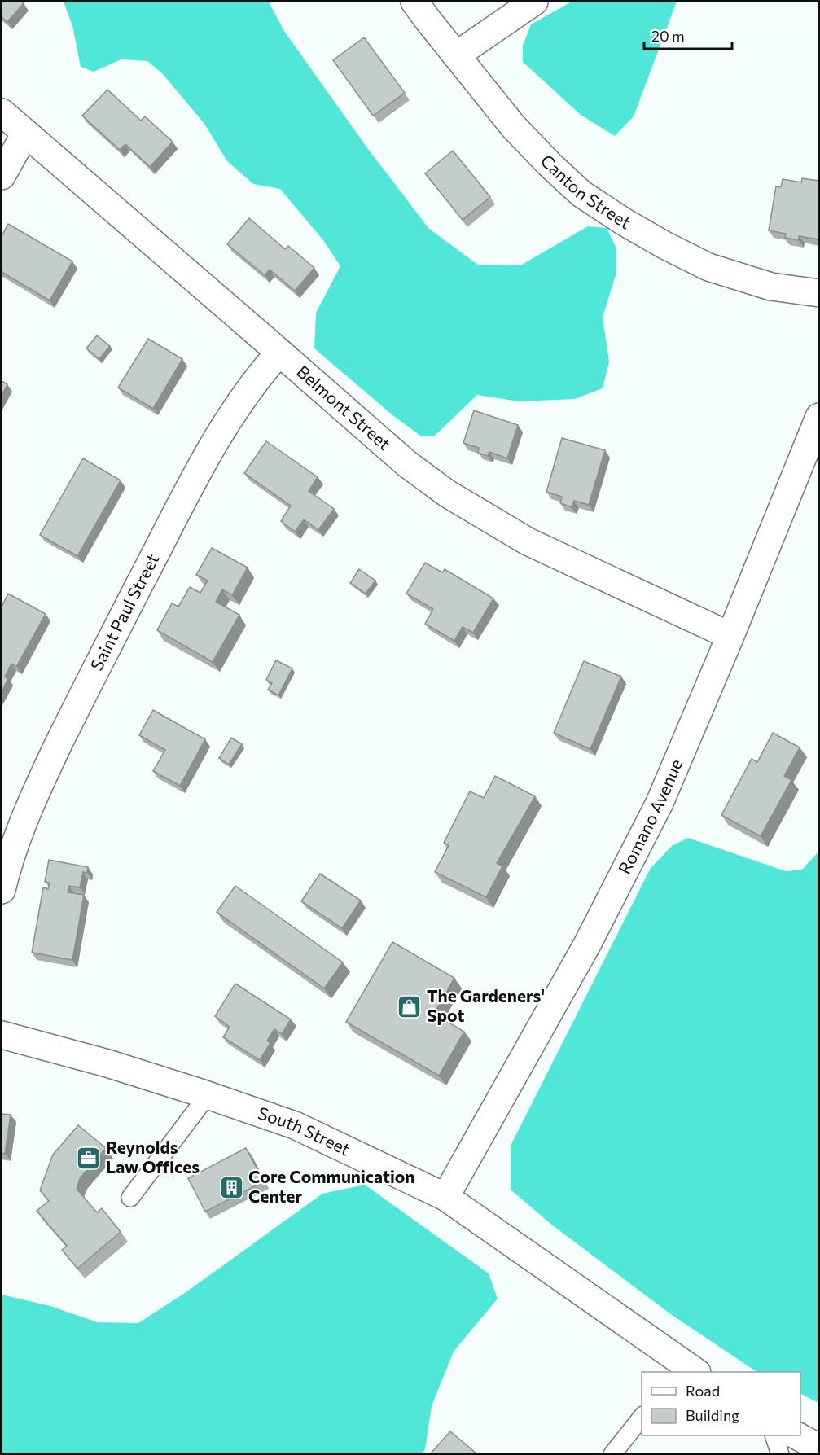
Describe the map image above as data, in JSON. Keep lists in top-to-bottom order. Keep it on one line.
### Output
{"streets":{"street":["Canton Street","Belmont Street","Saint Paul Street","Romano Avenue","South Street"]},"crossings":[["Belmont Street","Saint Paul Street"],["Belmont Street","Romano Avenue"],["Romano Avenue","South Street"]],"places":{"shop":["The Gardeners' Spot"],"office":["Reynolds Law Offices"],"building":["Core Communication Center"]},"legend":["Road","Building"],"scale_bar":"20 m"}
